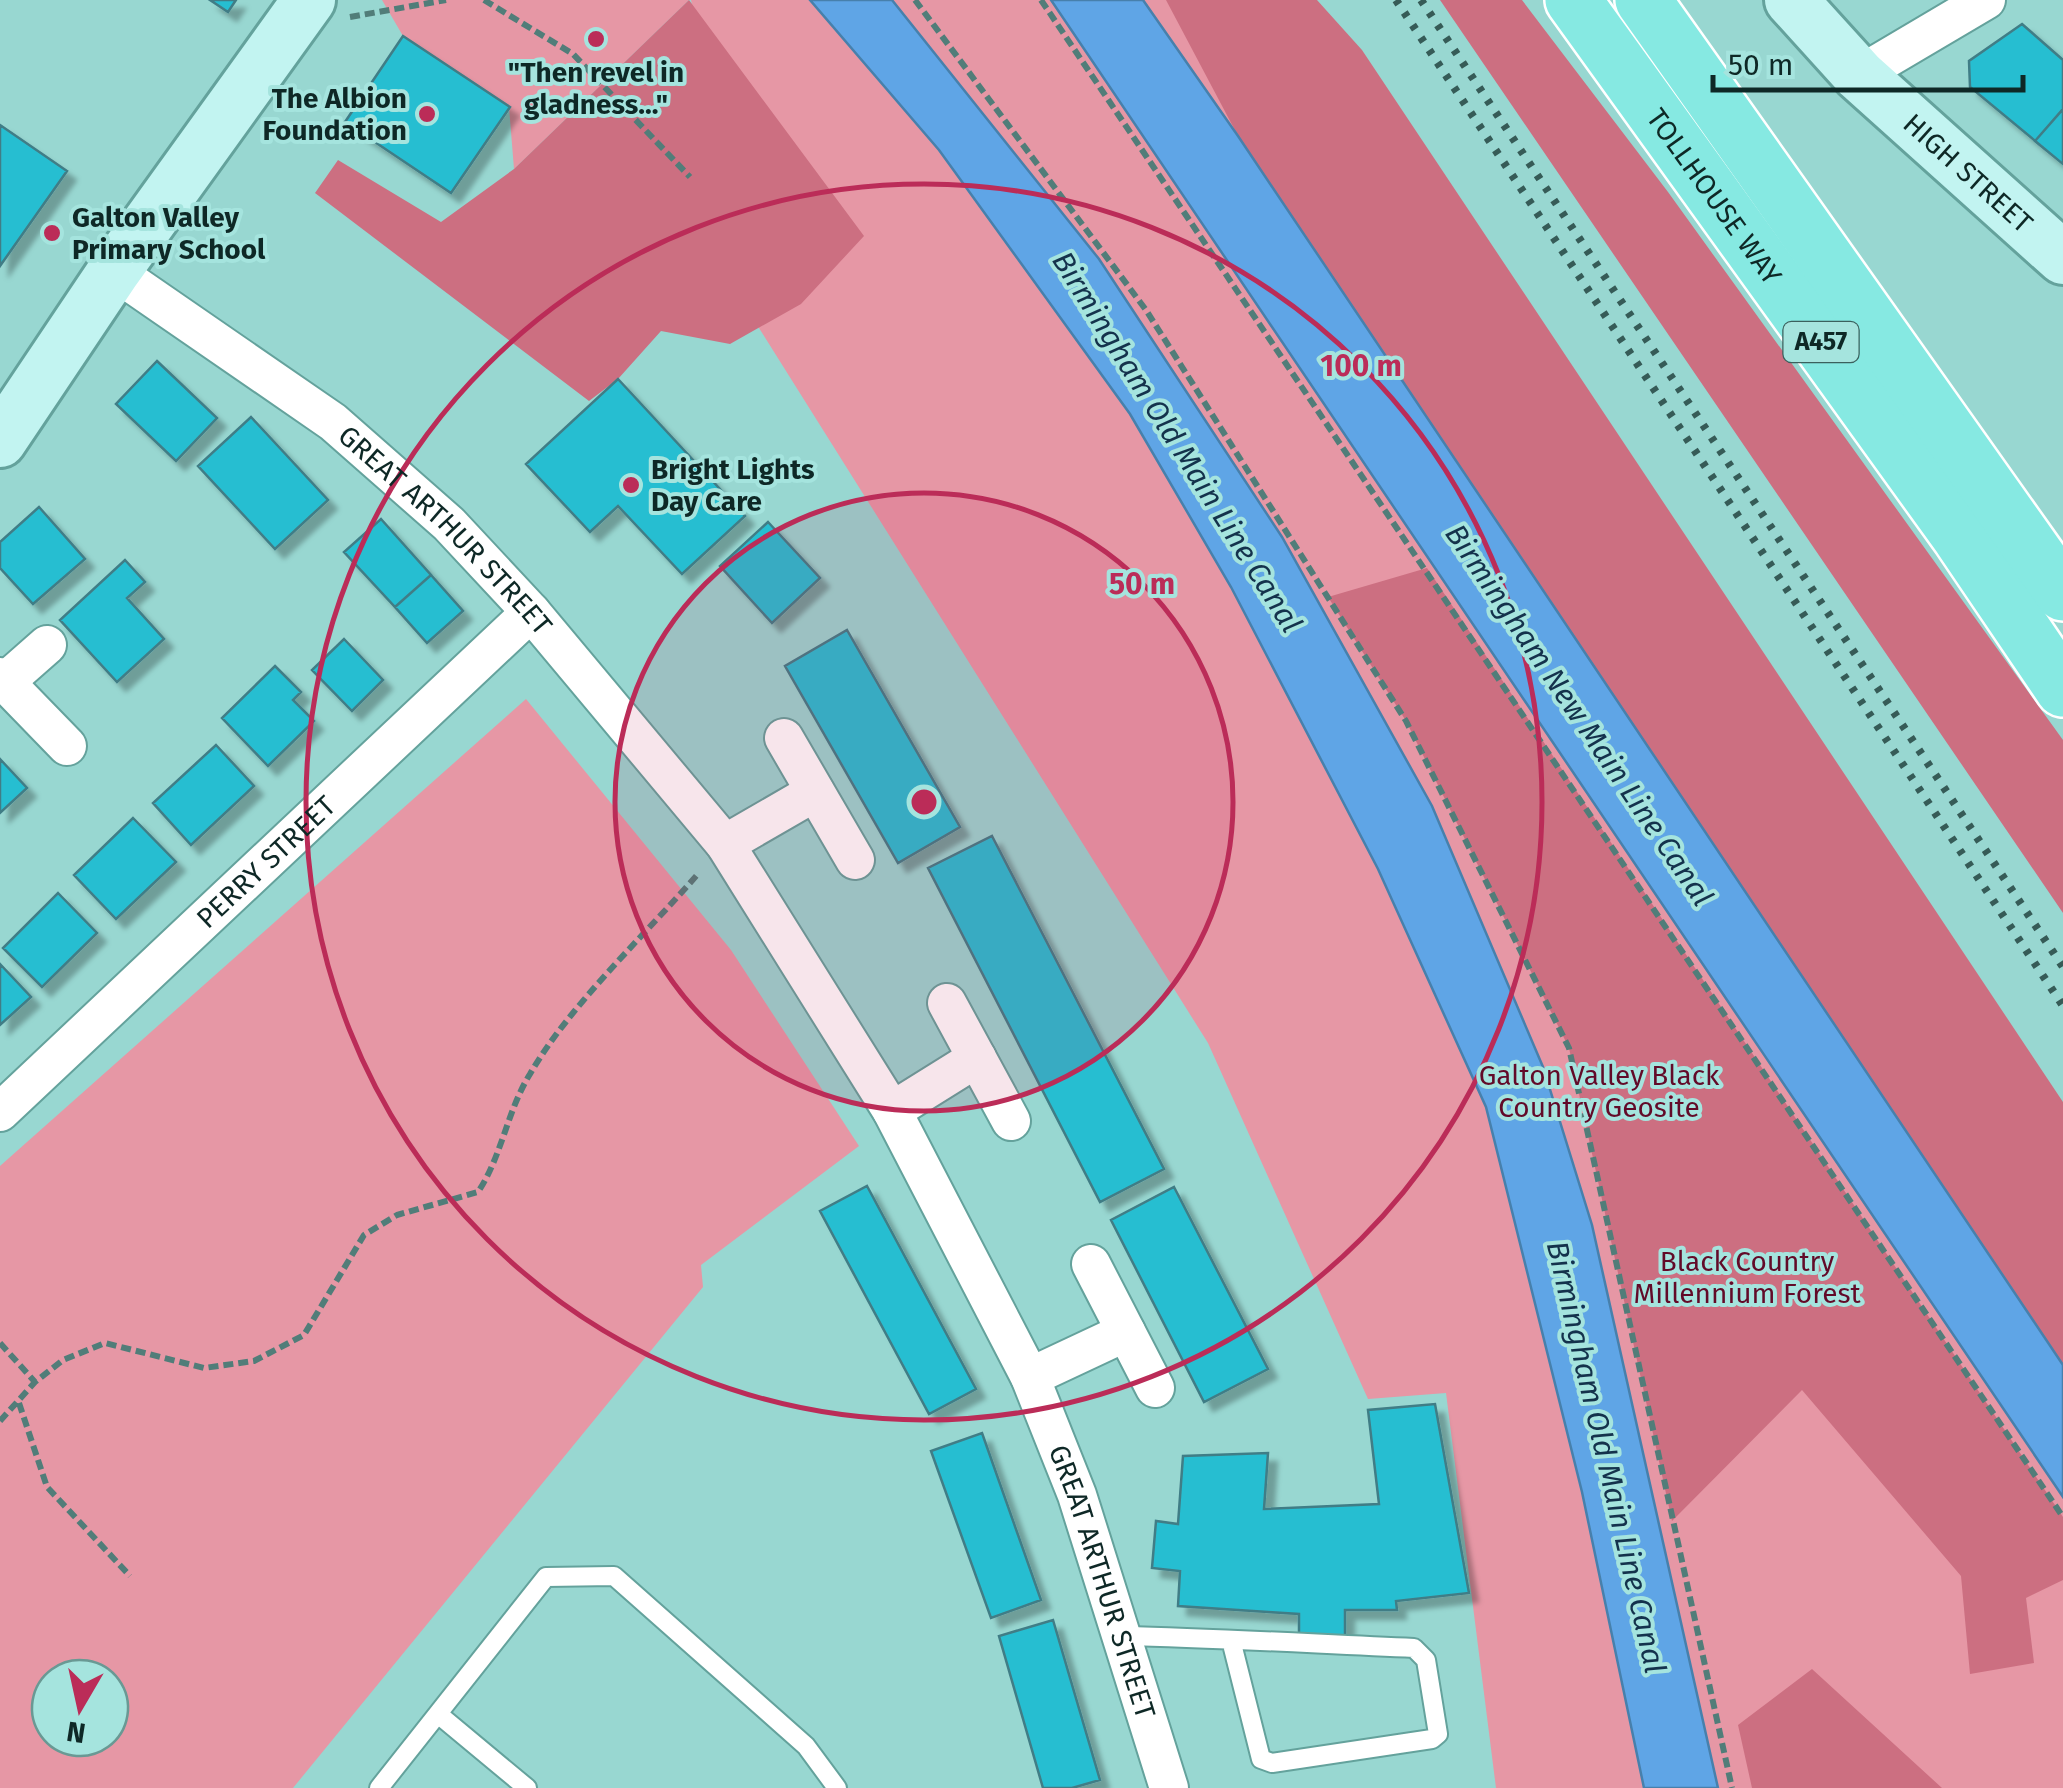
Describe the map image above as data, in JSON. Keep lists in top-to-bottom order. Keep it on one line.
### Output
{"streets":{"main road":["TOLLHOUSE WAY","A457"],"street":["HIGH STREET","GREAT ARTHUR STREET","PERRY STREET"]},"crossings":[["GREAT ARTHUR STREET","PERRY STREET"]],"water":["Birmingham Old Main Line Canal","Birmingham New Main Line Canal"],"parks":["Galton Valley Black Country Geosite","Black Country Millennium Forest"],"places":["\"Then revel in gladness...\"","The Albion Foundation","Galton Valley Primary School","Bright Lights Day Care"],"scale_bar":"50 m","north":"bottom","rings":["100 m","50 m"]}
